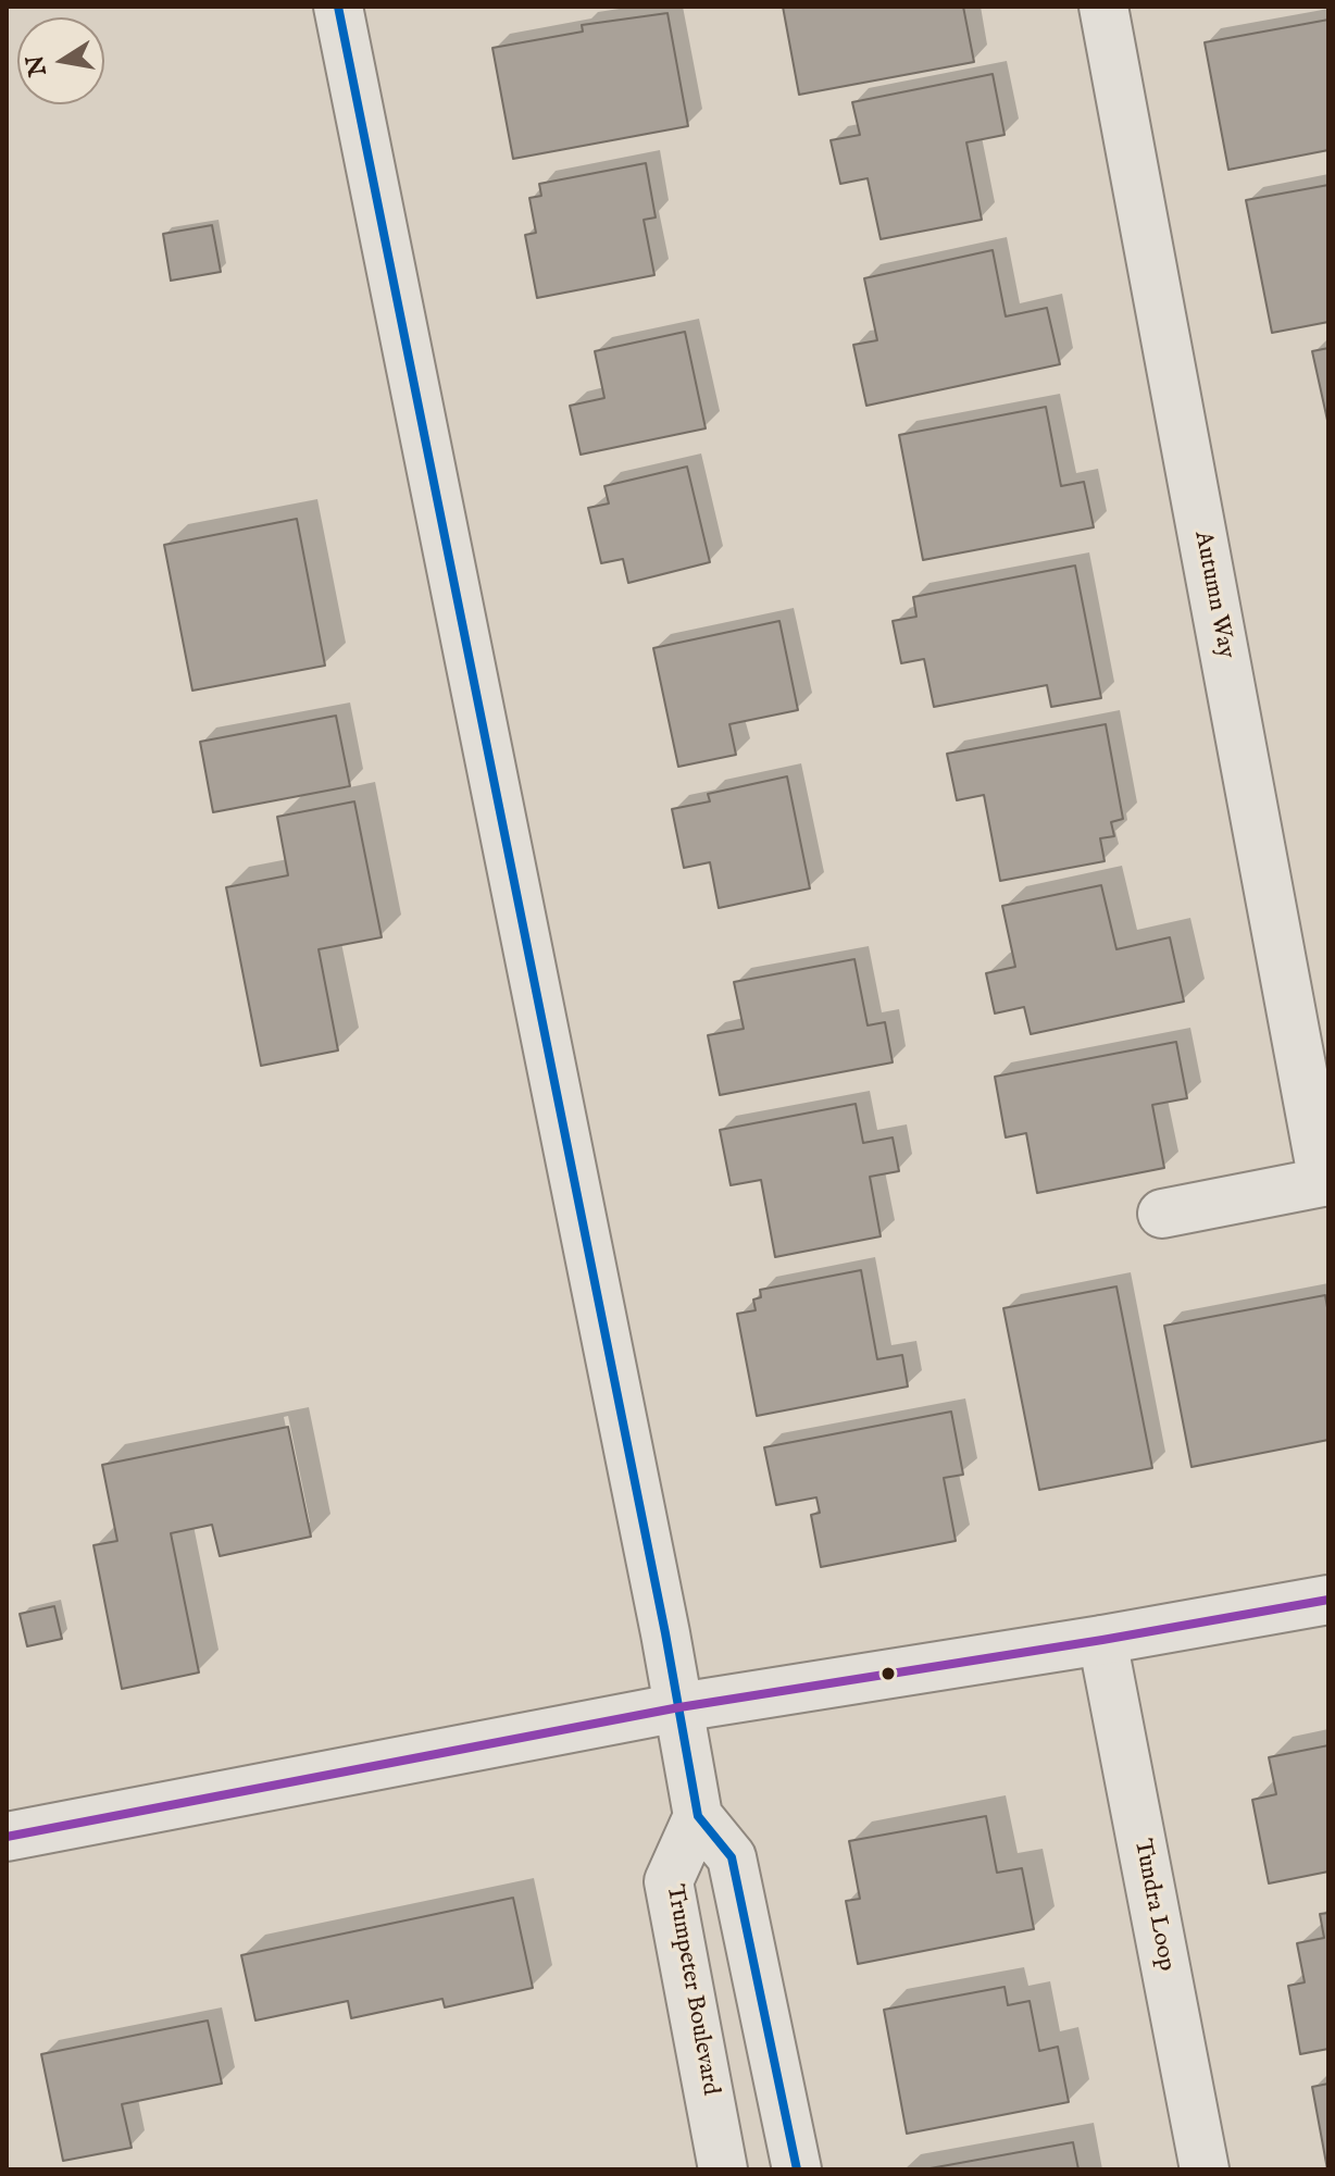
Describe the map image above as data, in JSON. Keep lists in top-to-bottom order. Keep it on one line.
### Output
{"streets":{"street":["Autumn Way","Tundra Loop","Trumpeter Boulevard"]},"north":"left"}
